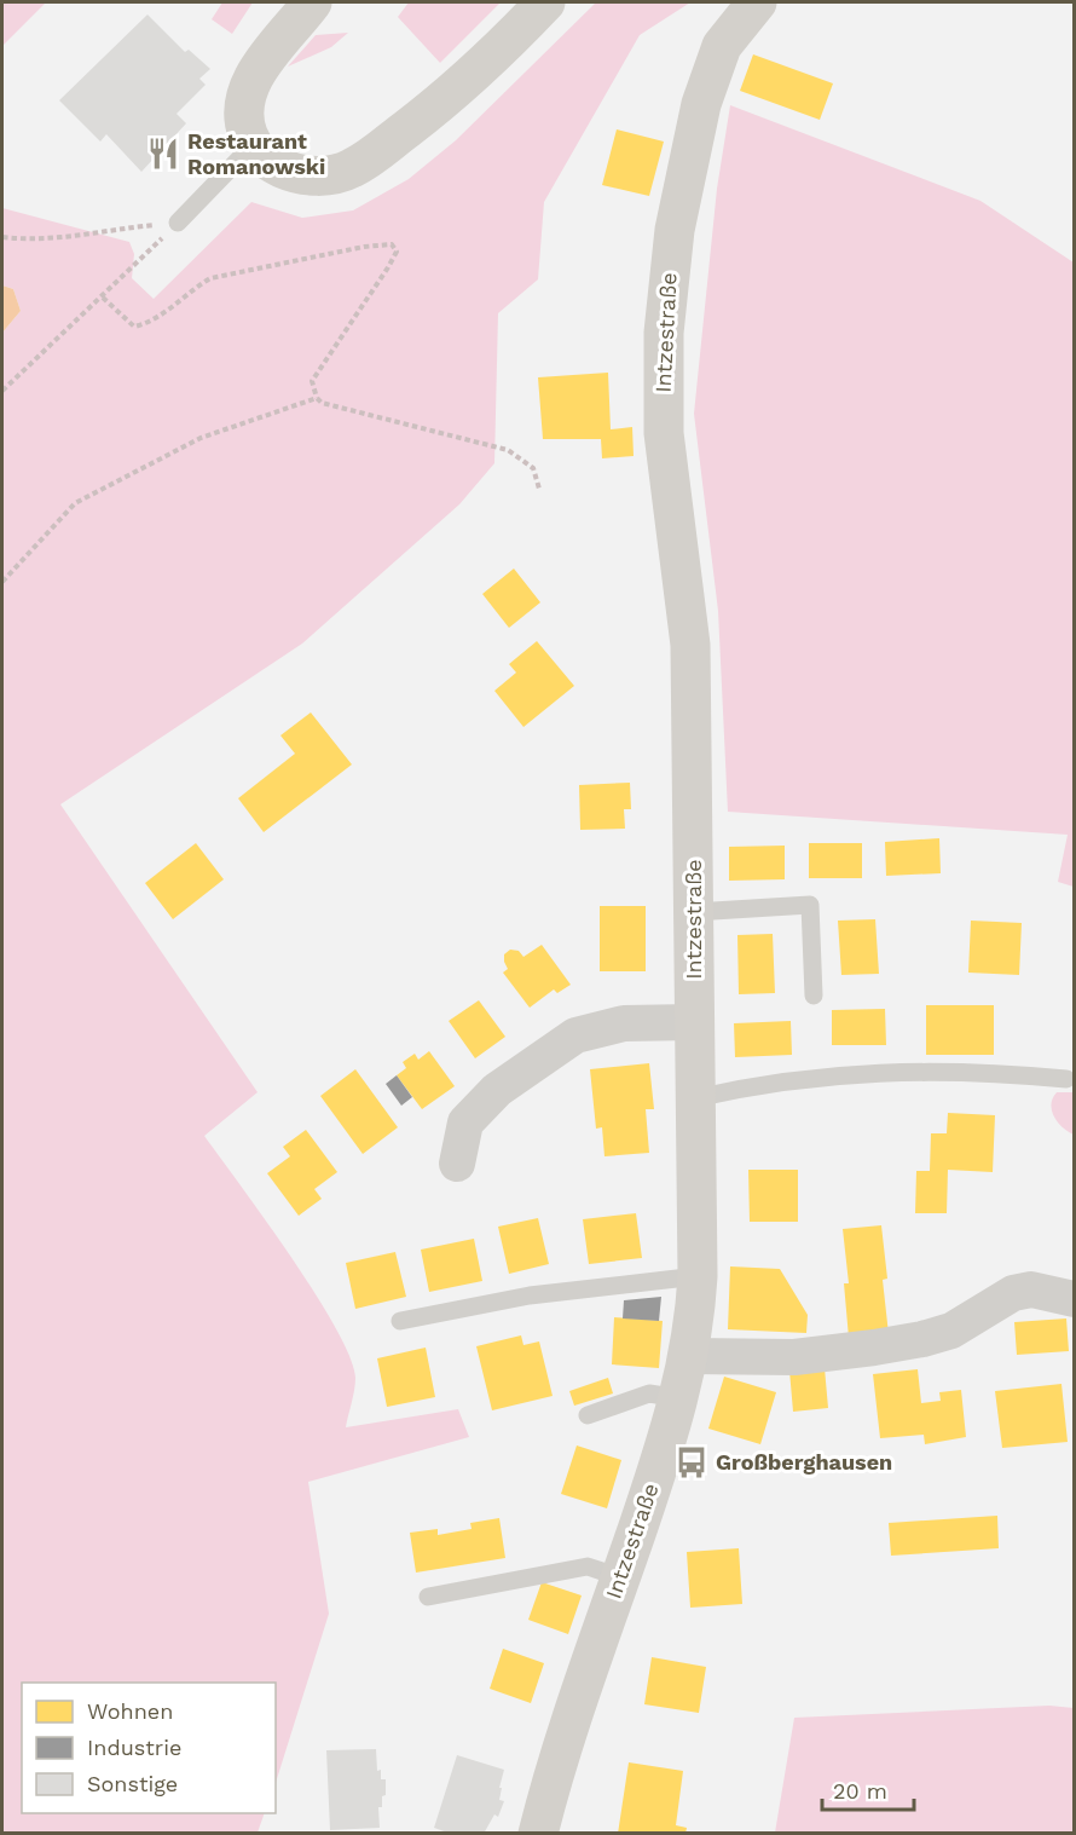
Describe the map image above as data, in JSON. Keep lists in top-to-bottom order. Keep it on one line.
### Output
{"streets":{"main road":["Intzestraße"]},"places":{"restaurant":["Restaurant Romanowski"],"bus stop":["Großberghausen"]},"legend":["Wohnen","Industrie","Sonstige"],"scale_bar":"20 m"}
